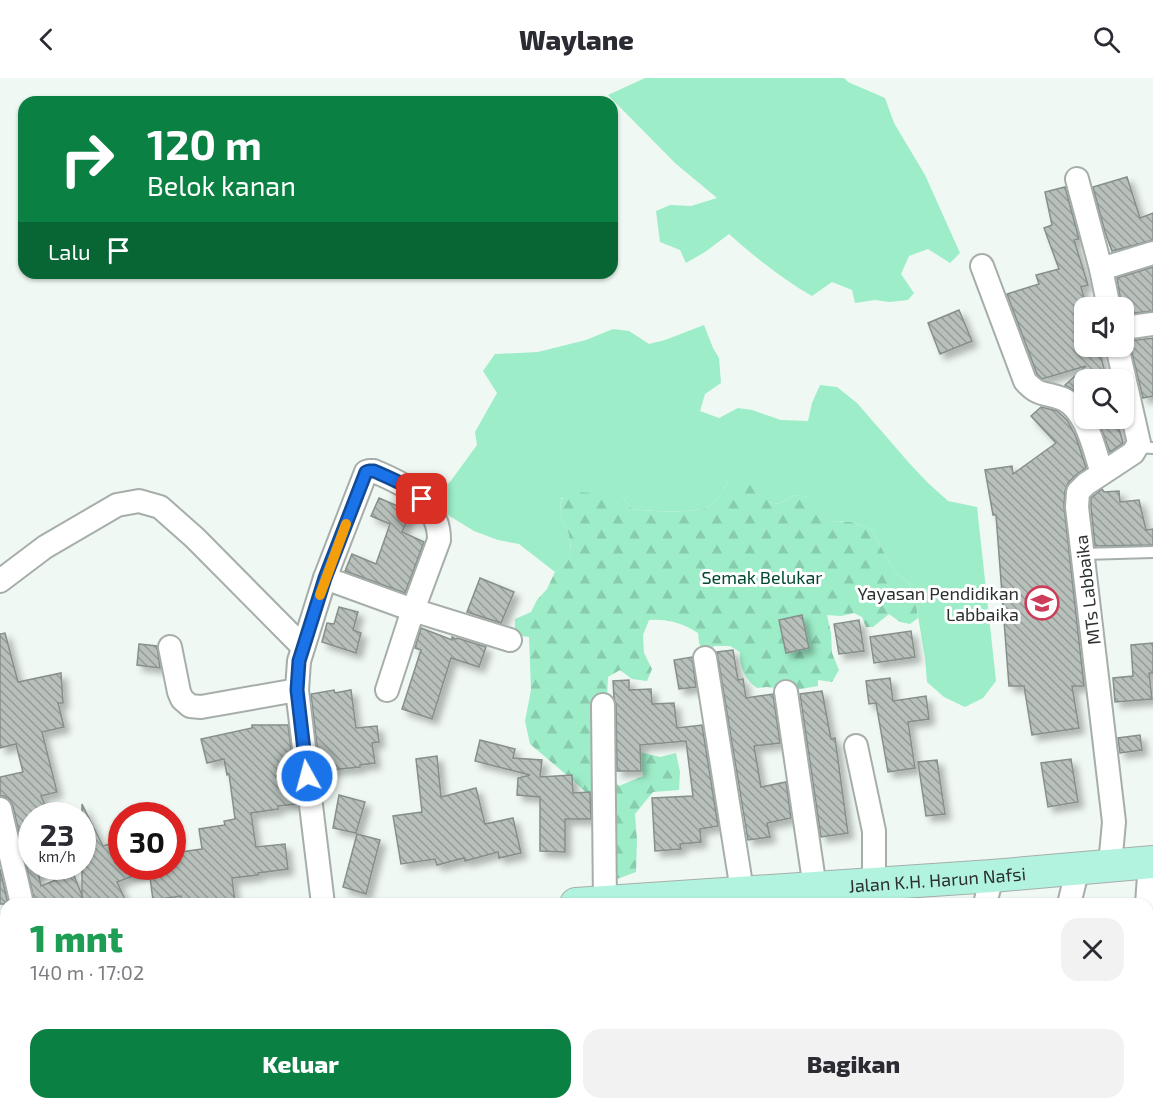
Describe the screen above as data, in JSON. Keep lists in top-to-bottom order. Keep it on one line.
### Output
{"streets":{"main road":["Jalan K.H. Harun Nafsi"],"street":["MTs Labbaika"]},"crossings":[["MTs Labbaika","Jalan K.H. Harun Nafsi"]],"parks":["Semak Belukar"],"places":{"school or university":["Yayasan Pendidikan Labbaika"]},"page":{"header":"Waylane","turn":["120 m","Belok kanan"],"then":"Lalu","speed":"23 km/h","limit":"30","heading":["1 mnt","140 m · 17:02"],"buttons":["Keluar","Bagikan"]}}
